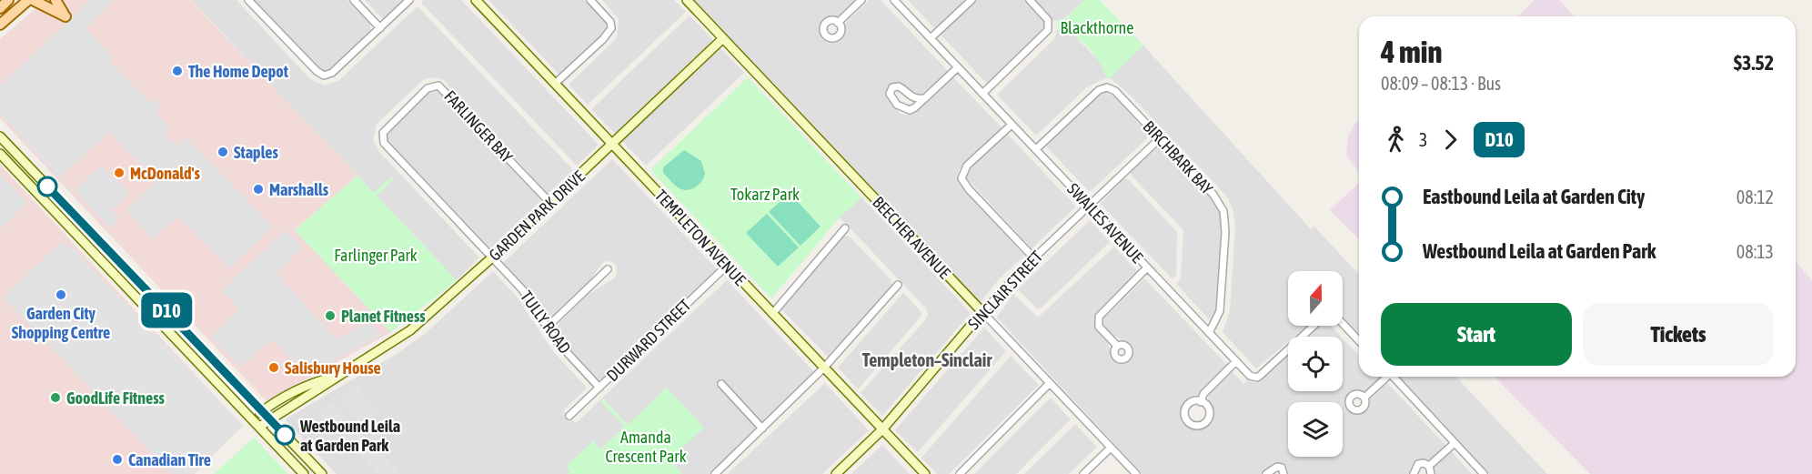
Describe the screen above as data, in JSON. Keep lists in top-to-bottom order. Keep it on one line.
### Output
{"streets":{"street":["FARLINGER BAY","BIRCHBARK BAY","GARDEN PARK DRIVE","SWAILES AVENUE","TEMPLETON AVENUE","BEECHER AVENUE","SINCLAIR STREET","TULLY ROAD","DURWARD STREET"]},"crossings":[["FARLINGER BAY","GARDEN PARK DRIVE"],["FARLINGER BAY","TULLY ROAD"],["BIRCHBARK BAY","SWAILES AVENUE"],["BIRCHBARK BAY","SINCLAIR STREET"],["GARDEN PARK DRIVE","TEMPLETON AVENUE"],["GARDEN PARK DRIVE","BEECHER AVENUE"],["GARDEN PARK DRIVE","TULLY ROAD"],["SWAILES AVENUE","SINCLAIR STREET"],["TEMPLETON AVENUE","SINCLAIR STREET"],["TEMPLETON AVENUE","DURWARD STREET"],["BEECHER AVENUE","SINCLAIR STREET"],["TULLY ROAD","DURWARD STREET"]],"districts":["Templeton–Sinclair"],"parks":["Blackthorne","Tokarz Park","Farlinger Park","Amanda Crescent Park"],"places":["The Home Depot","Staples","McDonald's","Marshalls","Garden City Shopping Centre","Planet Fitness","Salisbury House","GoodLife Fitness","Westbound Leila at Garden Park","Canadian Tire"],"lines":["bus line D10"],"north":"top","page":{"on_map":"D10","heading":["4 min","08:09 – 08:13 · Bus","$3.52"],"legs":["3","D10"],"list":[{"name":"Eastbound Leila at Garden City","value":"08:12"},{"name":"Westbound Leila at Garden Park","value":"08:13"}],"buttons":["Start","Tickets"]}}
